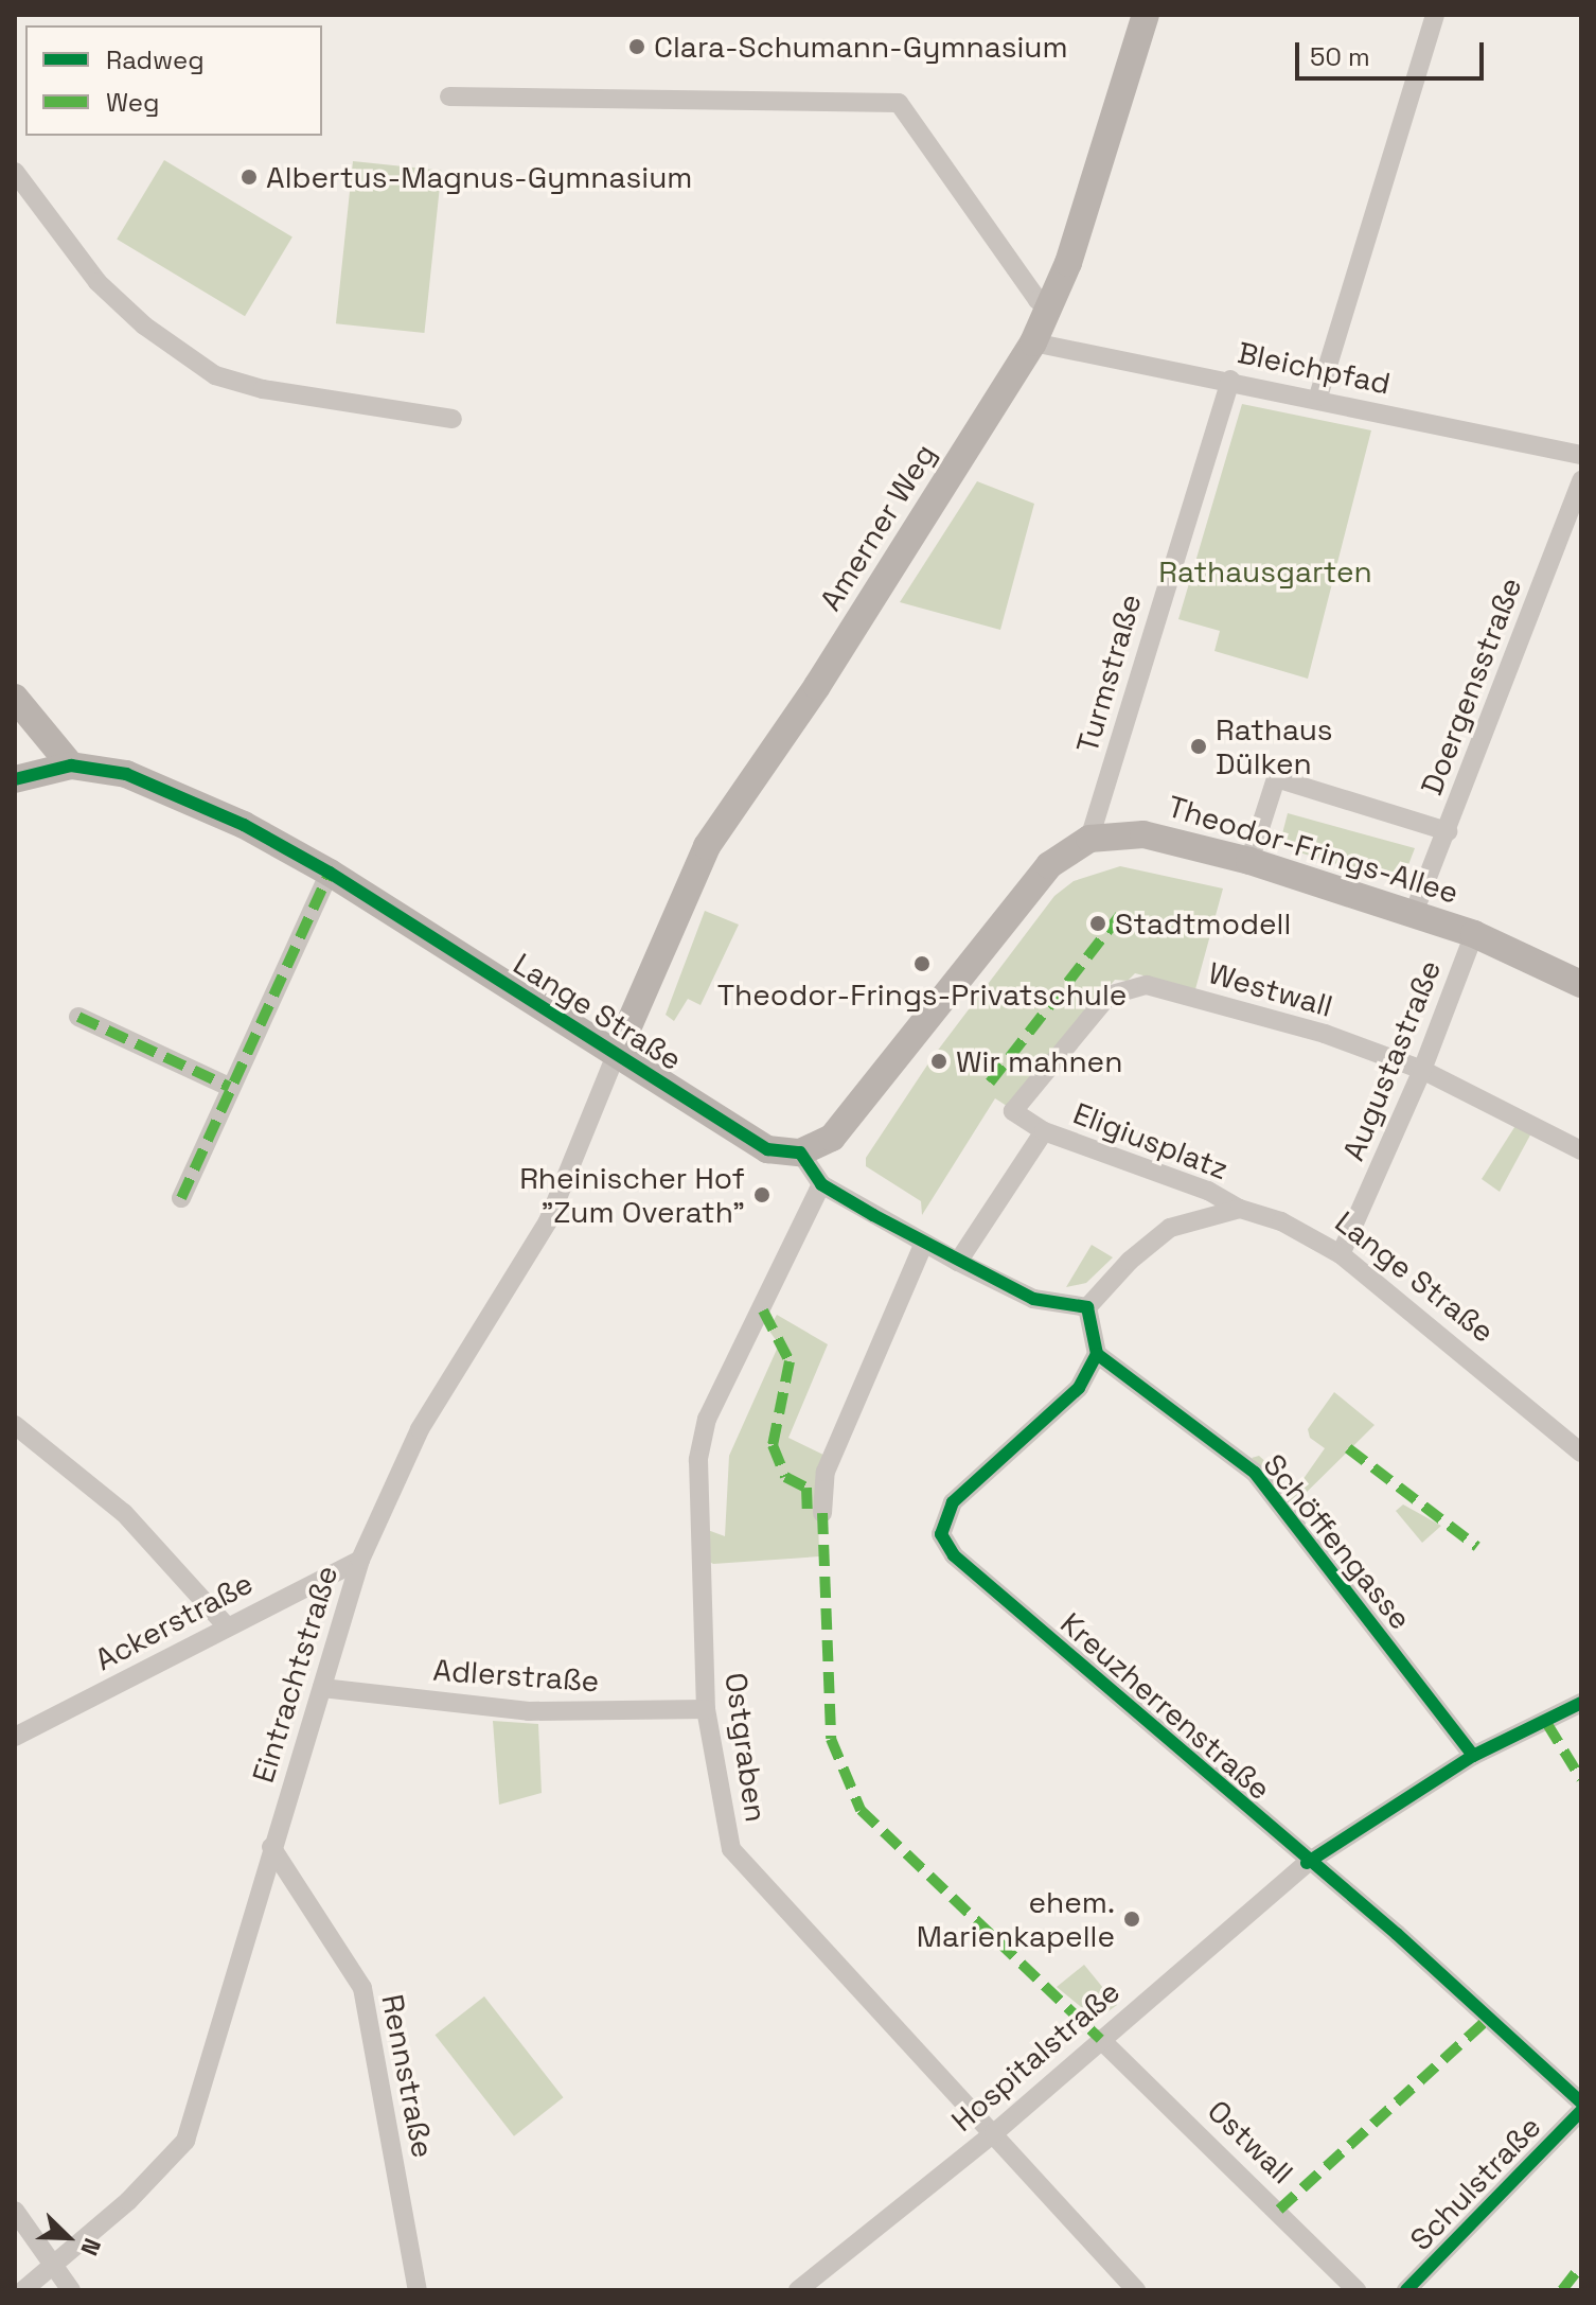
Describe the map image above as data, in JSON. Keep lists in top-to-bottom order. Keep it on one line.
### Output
{"streets":{"main road":["Amerner Weg","Theodor-Frings-Allee","Lange Straße"],"street":["Bleichpfad","Turmstraße","Doergensstraße","Westwall","Augustastraße","Eligiusplatz","Schöffengasse","Ackerstraße","Eintrachtstraße","Adlerstraße","Kreuzherrenstraße","Ostgraben","Hospitalstraße","Rennstraße","Ostwall","Schulstraße"]},"crossings":[["Bleichpfad","Amerner Weg"],["Bleichpfad","Turmstraße"],["Amerner Weg","Lange Straße"],["Amerner Weg","Eintrachtstraße"],["Turmstraße","Theodor-Frings-Allee"],["Doergensstraße","Theodor-Frings-Allee"],["Theodor-Frings-Allee","Lange Straße"],["Theodor-Frings-Allee","Augustastraße"],["Westwall","Augustastraße"],["Westwall","Eligiusplatz"],["Lange Straße","Augustastraße"],["Lange Straße","Eligiusplatz"],["Lange Straße","Eintrachtstraße"],["Schöffengasse","Kreuzherrenstraße"],["Schöffengasse","Hospitalstraße"],["Ackerstraße","Eintrachtstraße"],["Eintrachtstraße","Adlerstraße"],["Eintrachtstraße","Rennstraße"],["Adlerstraße","Ostgraben"],["Kreuzherrenstraße","Hospitalstraße"],["Ostgraben","Hospitalstraße"],["Hospitalstraße","Ostwall"]],"parks":["Rathausgarten"],"places":["Clara-Schumann-Gymnasium","Albertus-Magnus-Gymnasium","Rathaus Dülken","Stadtmodell","Theodor-Frings-Privatschule","Wir mahnen","Rheinischer Hof \"Zum Overath\"","ehem. Marienkapelle"],"legend":["Radweg","Weg"],"scale_bar":"50 m","north":"bottom right"}
